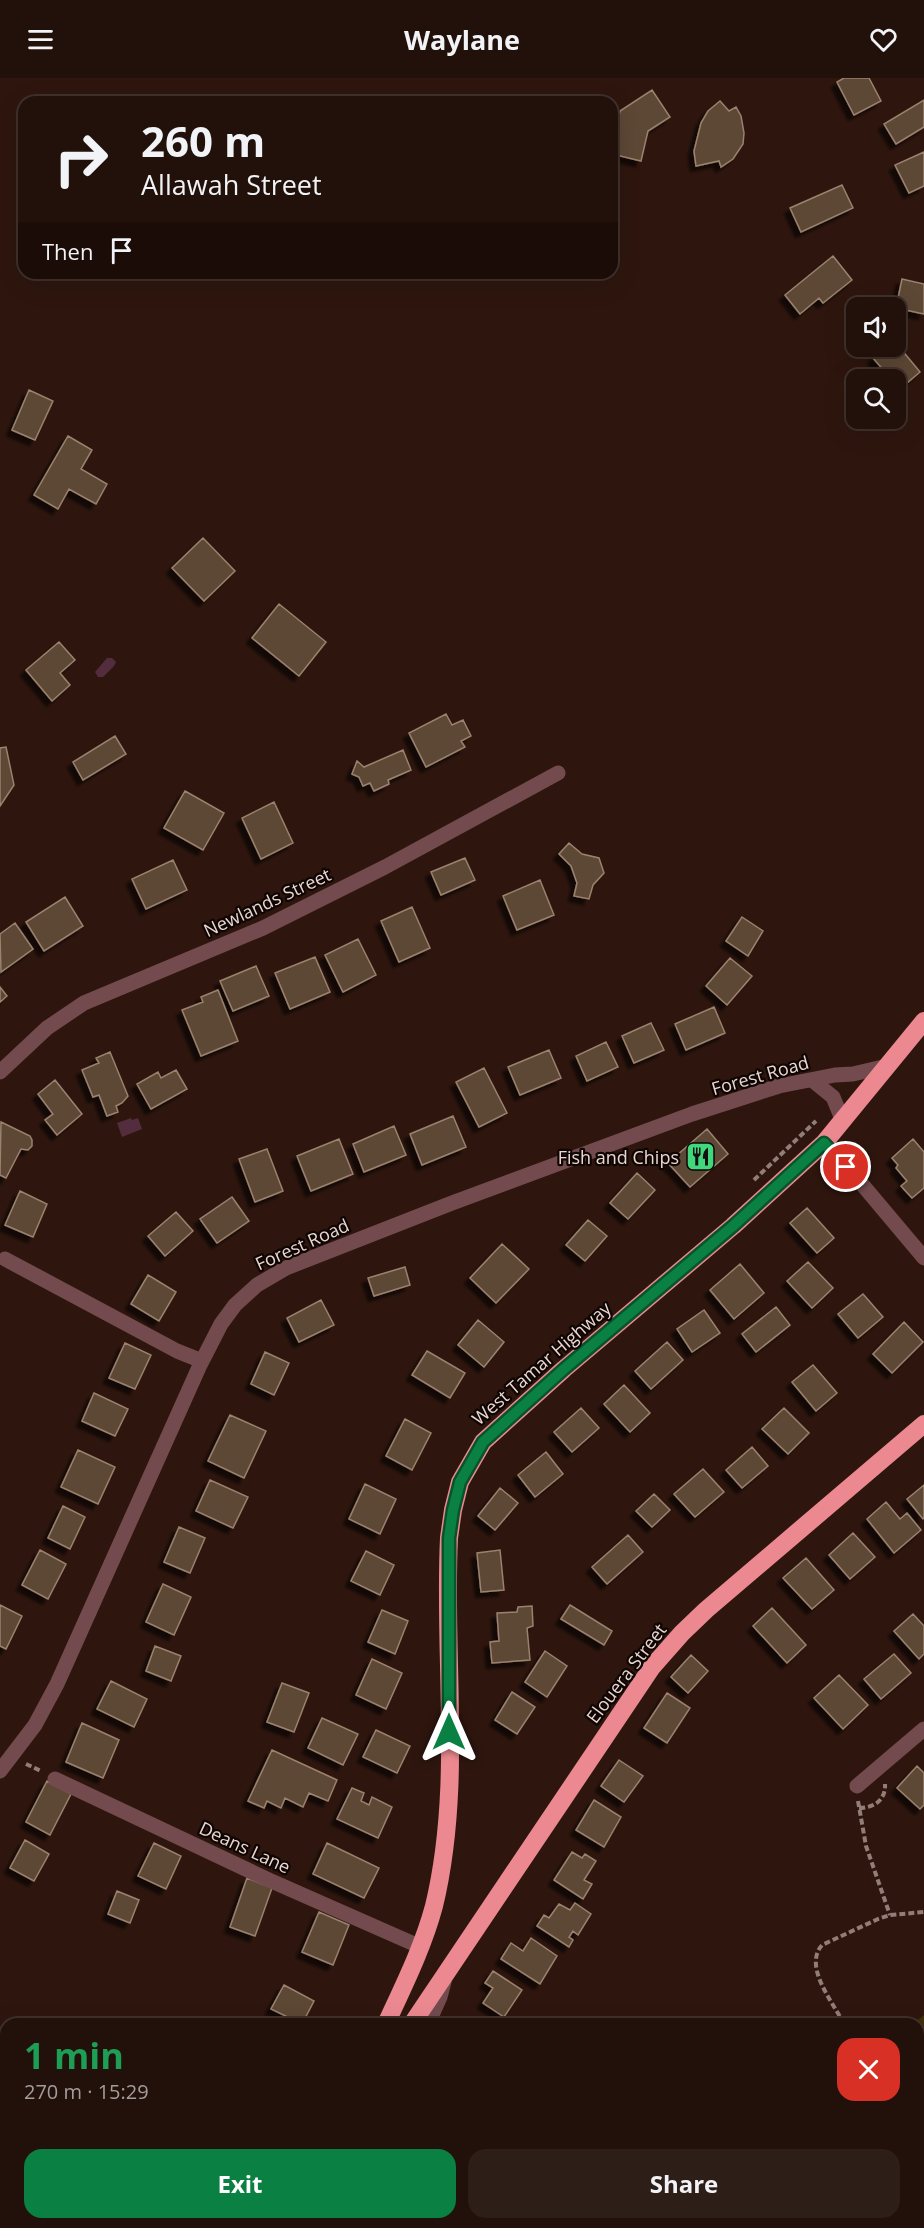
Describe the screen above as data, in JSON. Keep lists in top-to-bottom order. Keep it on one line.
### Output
{"streets":{"highway":["West Tamar Highway","Elouera Street"],"street":["Newlands Street","Forest Road","Deans Lane"]},"crossings":[["Forest Road","West Tamar Highway"],["West Tamar Highway","Deans Lane"]],"places":{"restaurant":["Fish and Chips"]},"page":{"header":"Waylane","turn":["260 m","Allawah Street"],"then":"Then","heading":["1 min","270 m · 15:29"],"buttons":["Exit","Share"]}}
